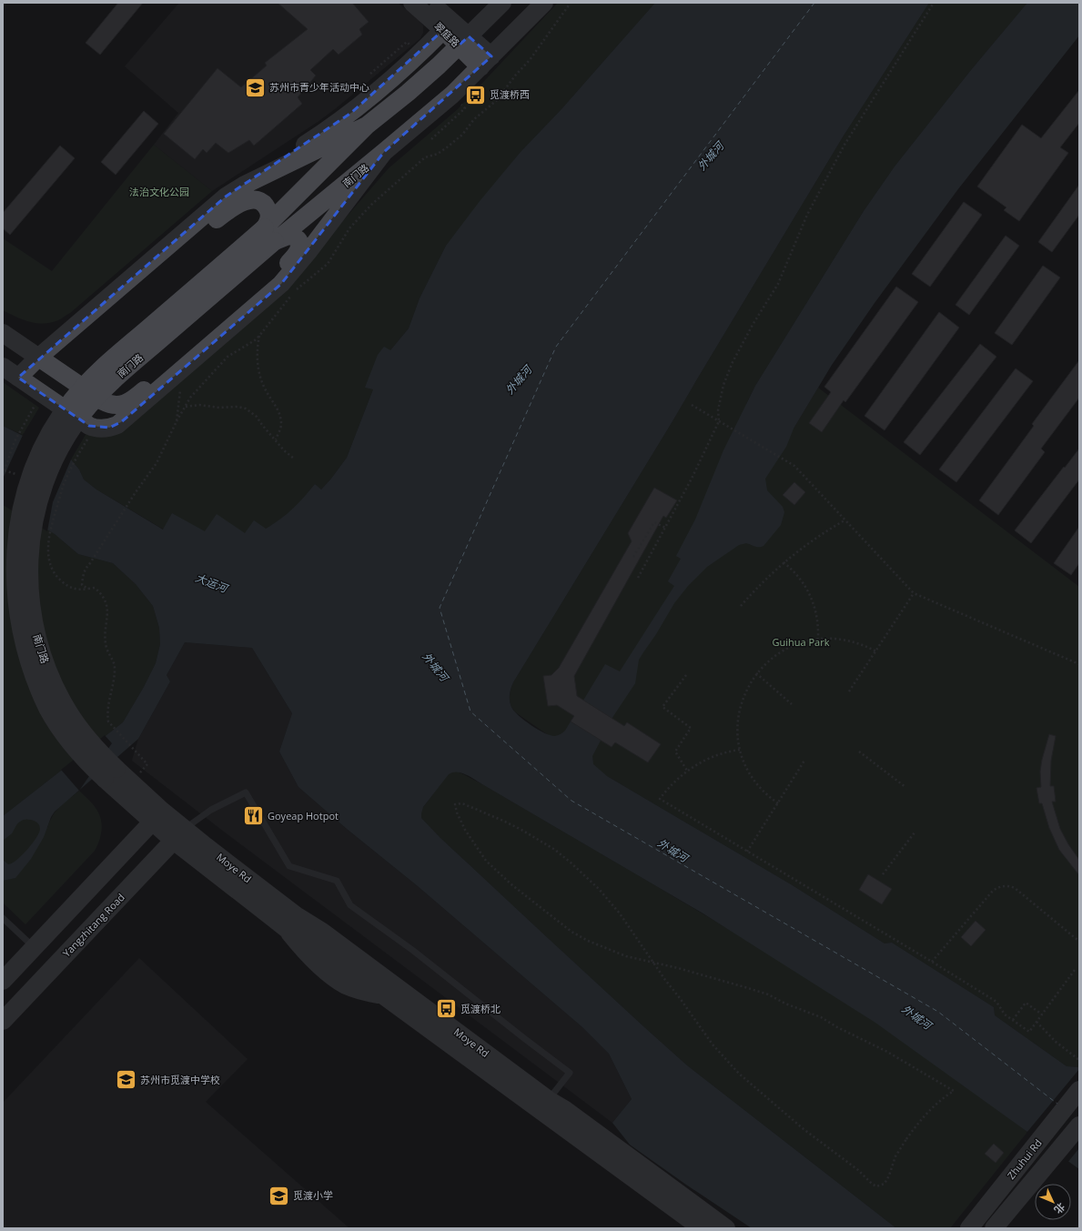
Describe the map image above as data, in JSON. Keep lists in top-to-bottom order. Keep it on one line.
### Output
{"streets":{"main road":["翠庭路","南门路","Moye Rd","Yangzhitang Road","Zhuhui Rd"]},"crossings":[["翠庭路","南门路"],["南门路","Moye Rd"],["南门路","Yangzhitang Road"],["Moye Rd","Yangzhitang Road"]],"water":["外城河","大运河"],"parks":["法治文化公园","Guihua Park"],"places":{"school or university":["苏州市青少年活动中心","苏州市觅渡中学校","觅渡小学"],"bus stop":["觅渡桥西","觅渡桥北"],"restaurant":["Goyeap Hotpot"]},"north":"bottom right"}
